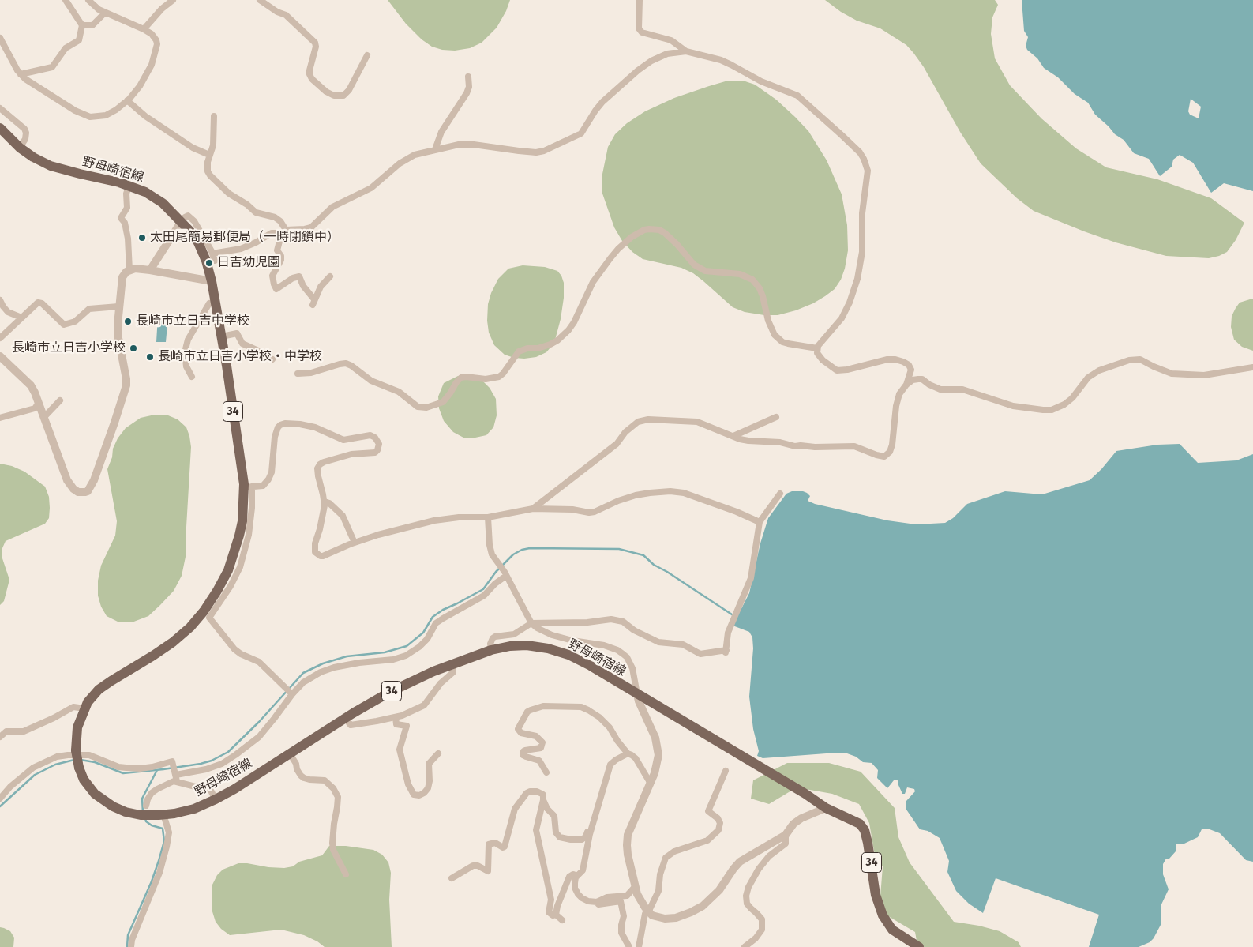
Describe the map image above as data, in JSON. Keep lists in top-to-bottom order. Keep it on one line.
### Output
{"streets":{"main road":["野母崎宿線","34"]},"places":["太田尾簡易郵便局（一時閉鎖中）","日吉幼児園","長崎市立日吉中学校","長崎市立日吉小学校","長崎市立日吉小学校・中学校"]}
